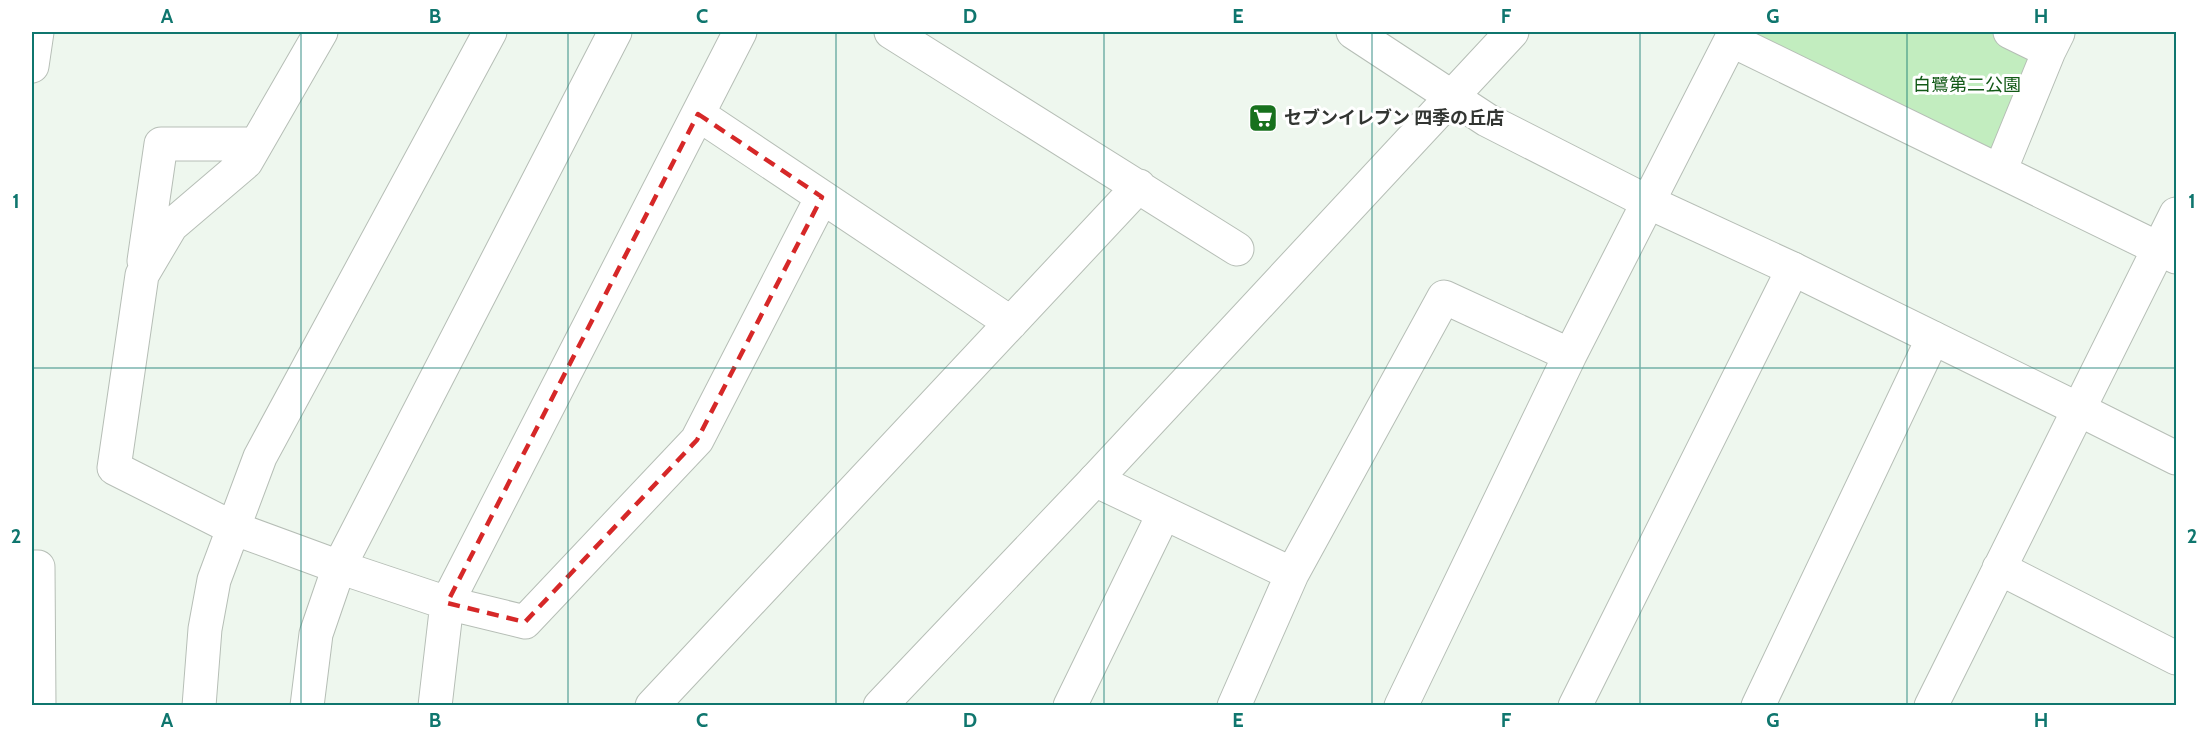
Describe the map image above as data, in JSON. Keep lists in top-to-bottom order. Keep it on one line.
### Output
{"parks":["白鷺第二公園"],"places":{"supermarket":["セブンイレブン 四季の丘店"]},"grid":{"columns":["A","B","C","D","E","F","G","H"],"rows":["1","2"]}}
